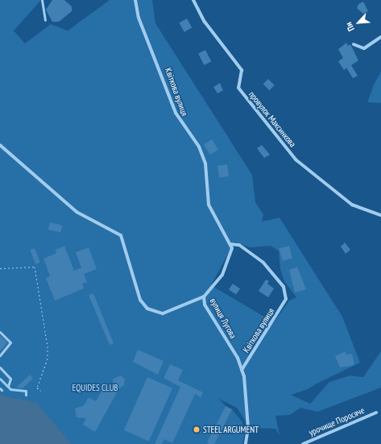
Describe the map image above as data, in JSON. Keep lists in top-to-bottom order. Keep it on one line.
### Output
{"streets":{"street":["Квіткова вулиця","провулок Максинкова","вулиця Лугова","урочище Поросяче"]},"crossings":[["Квіткова вулиця","вулиця Лугова"]],"parks":["EQUIDES CLUB"],"places":["STEEL ARGUMENT"],"north":"bottom left"}
